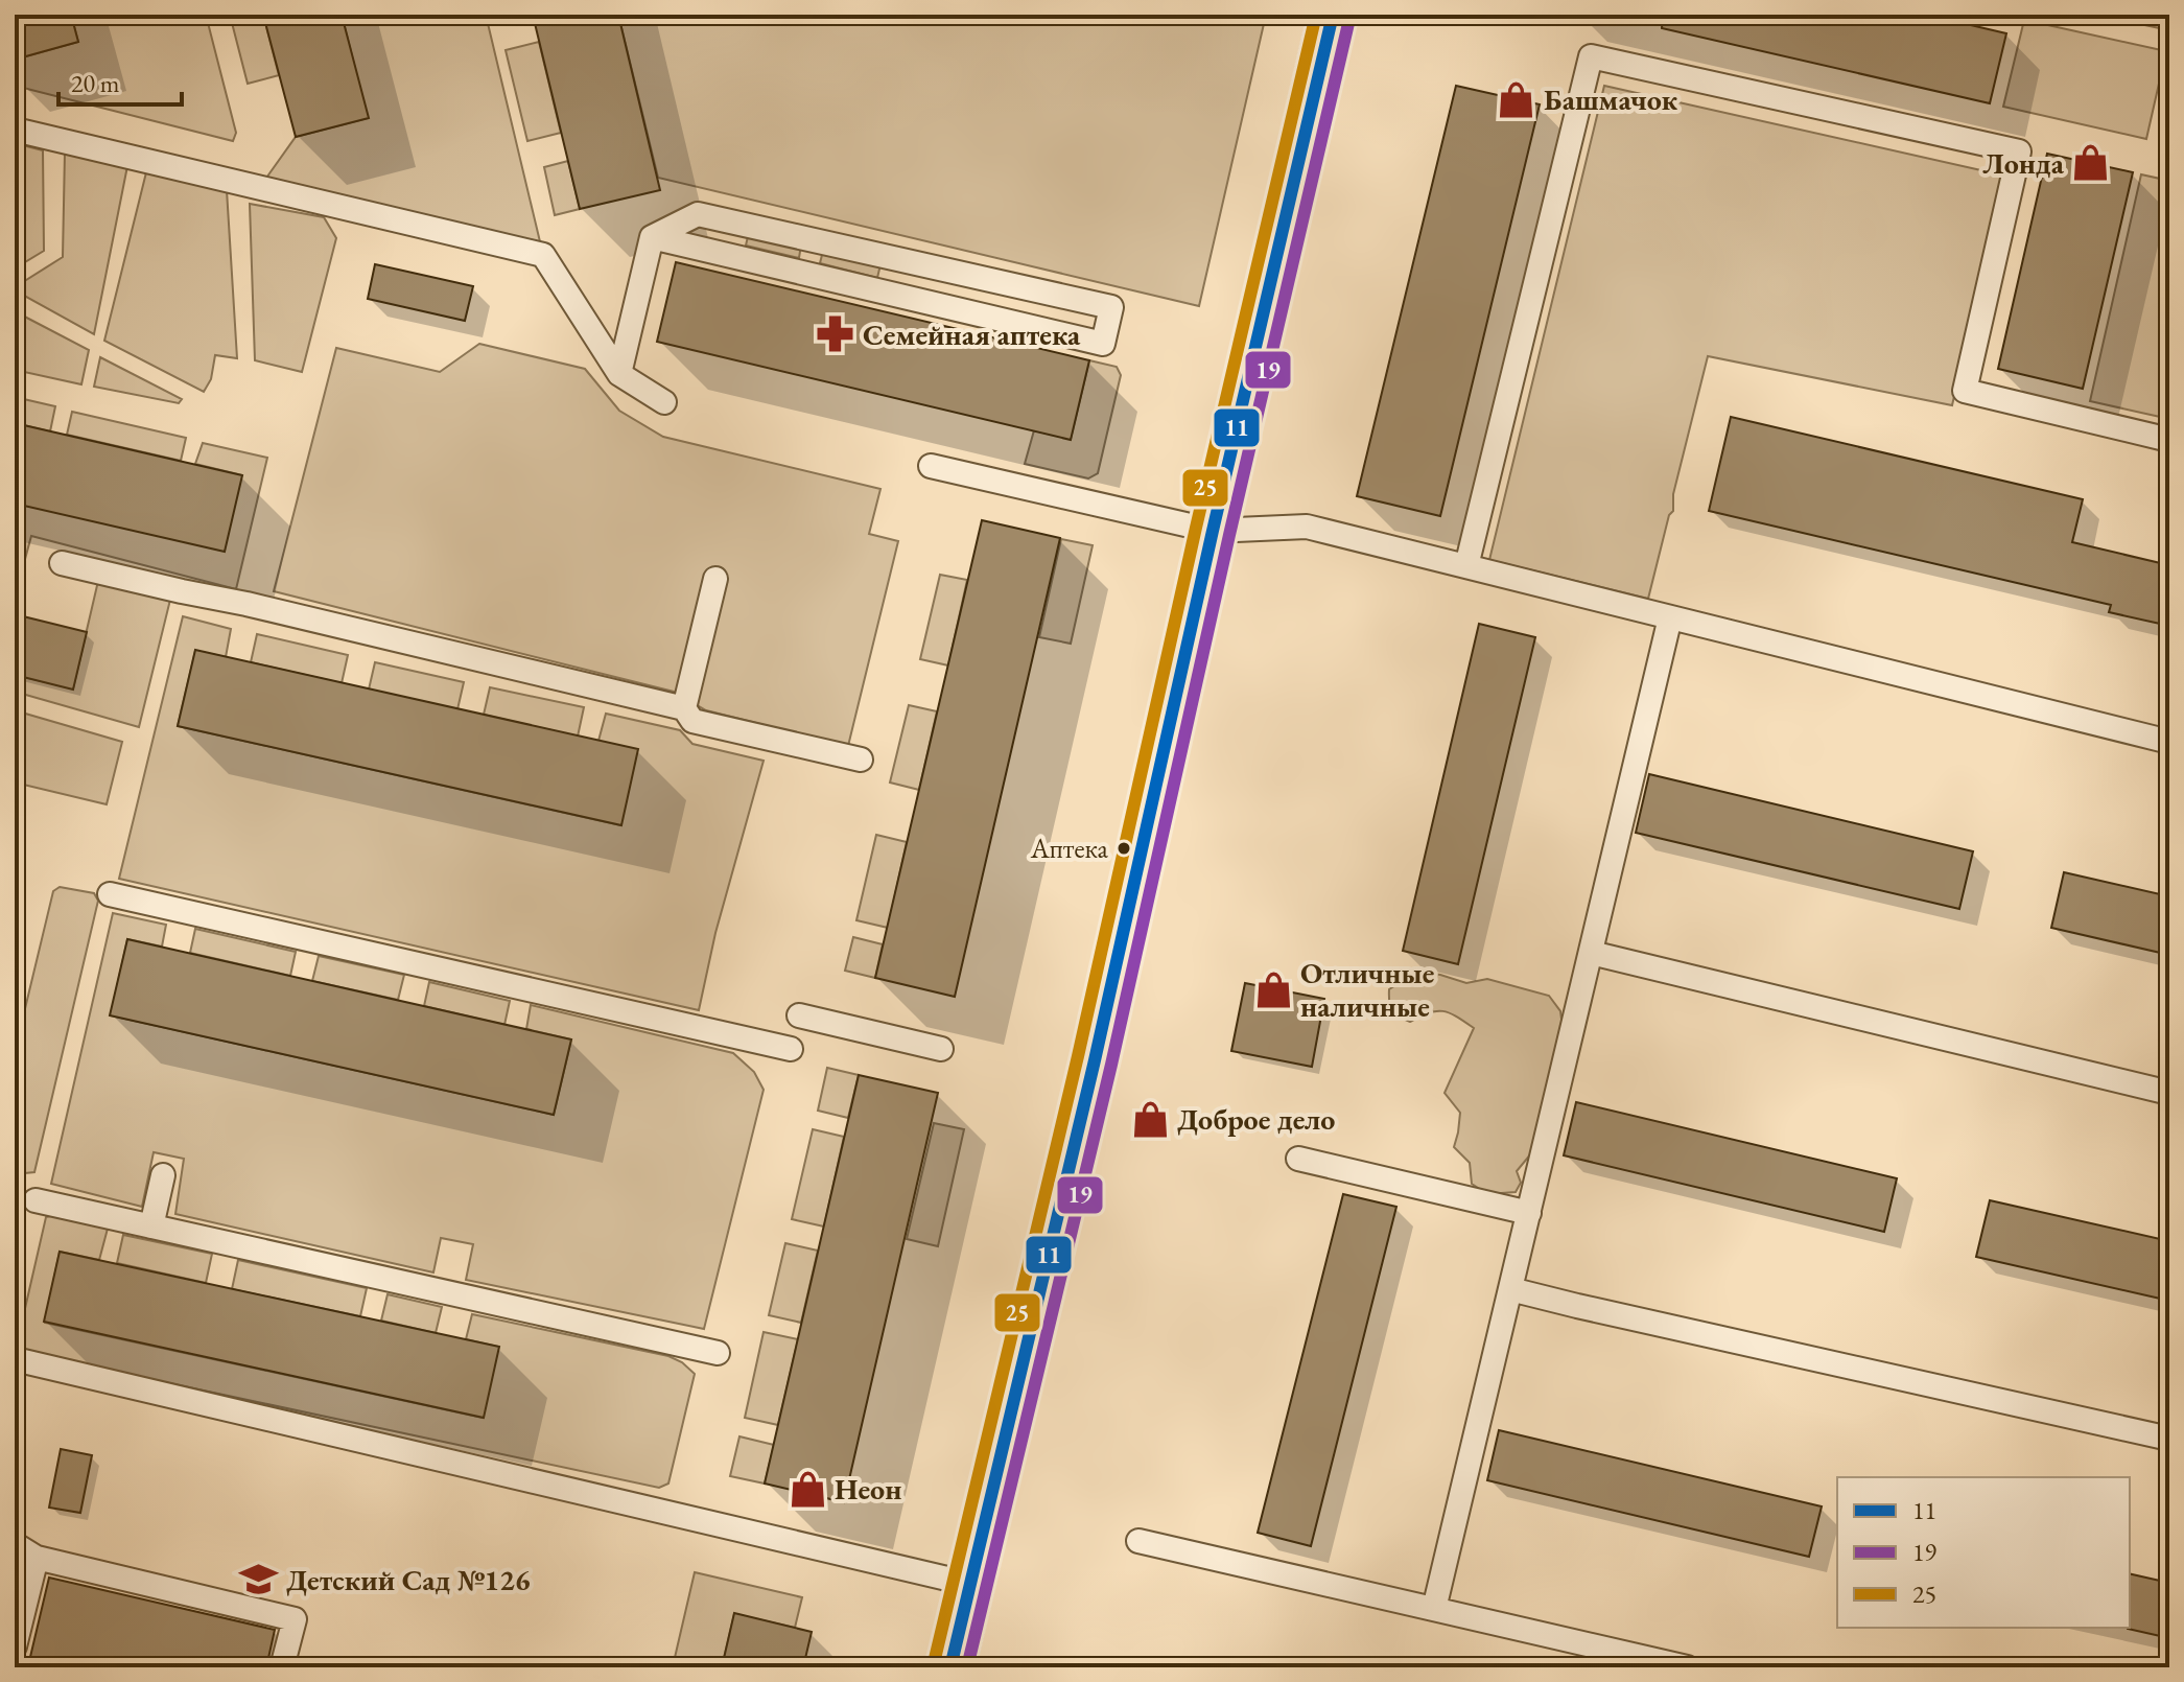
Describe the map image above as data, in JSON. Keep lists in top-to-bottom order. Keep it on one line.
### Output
{"places":{"shop":["Башмачок","Лонда","Отличные наличные","Доброе дело","Неон"],"pharmacy":["Семейная аптека"],"other":["Аптека"],"school or university":["Детский Сад №126"]},"lines":["transit line 11","transit line 25","transit line 19"],"legend":["11","19","25"],"scale_bar":"20 m"}
